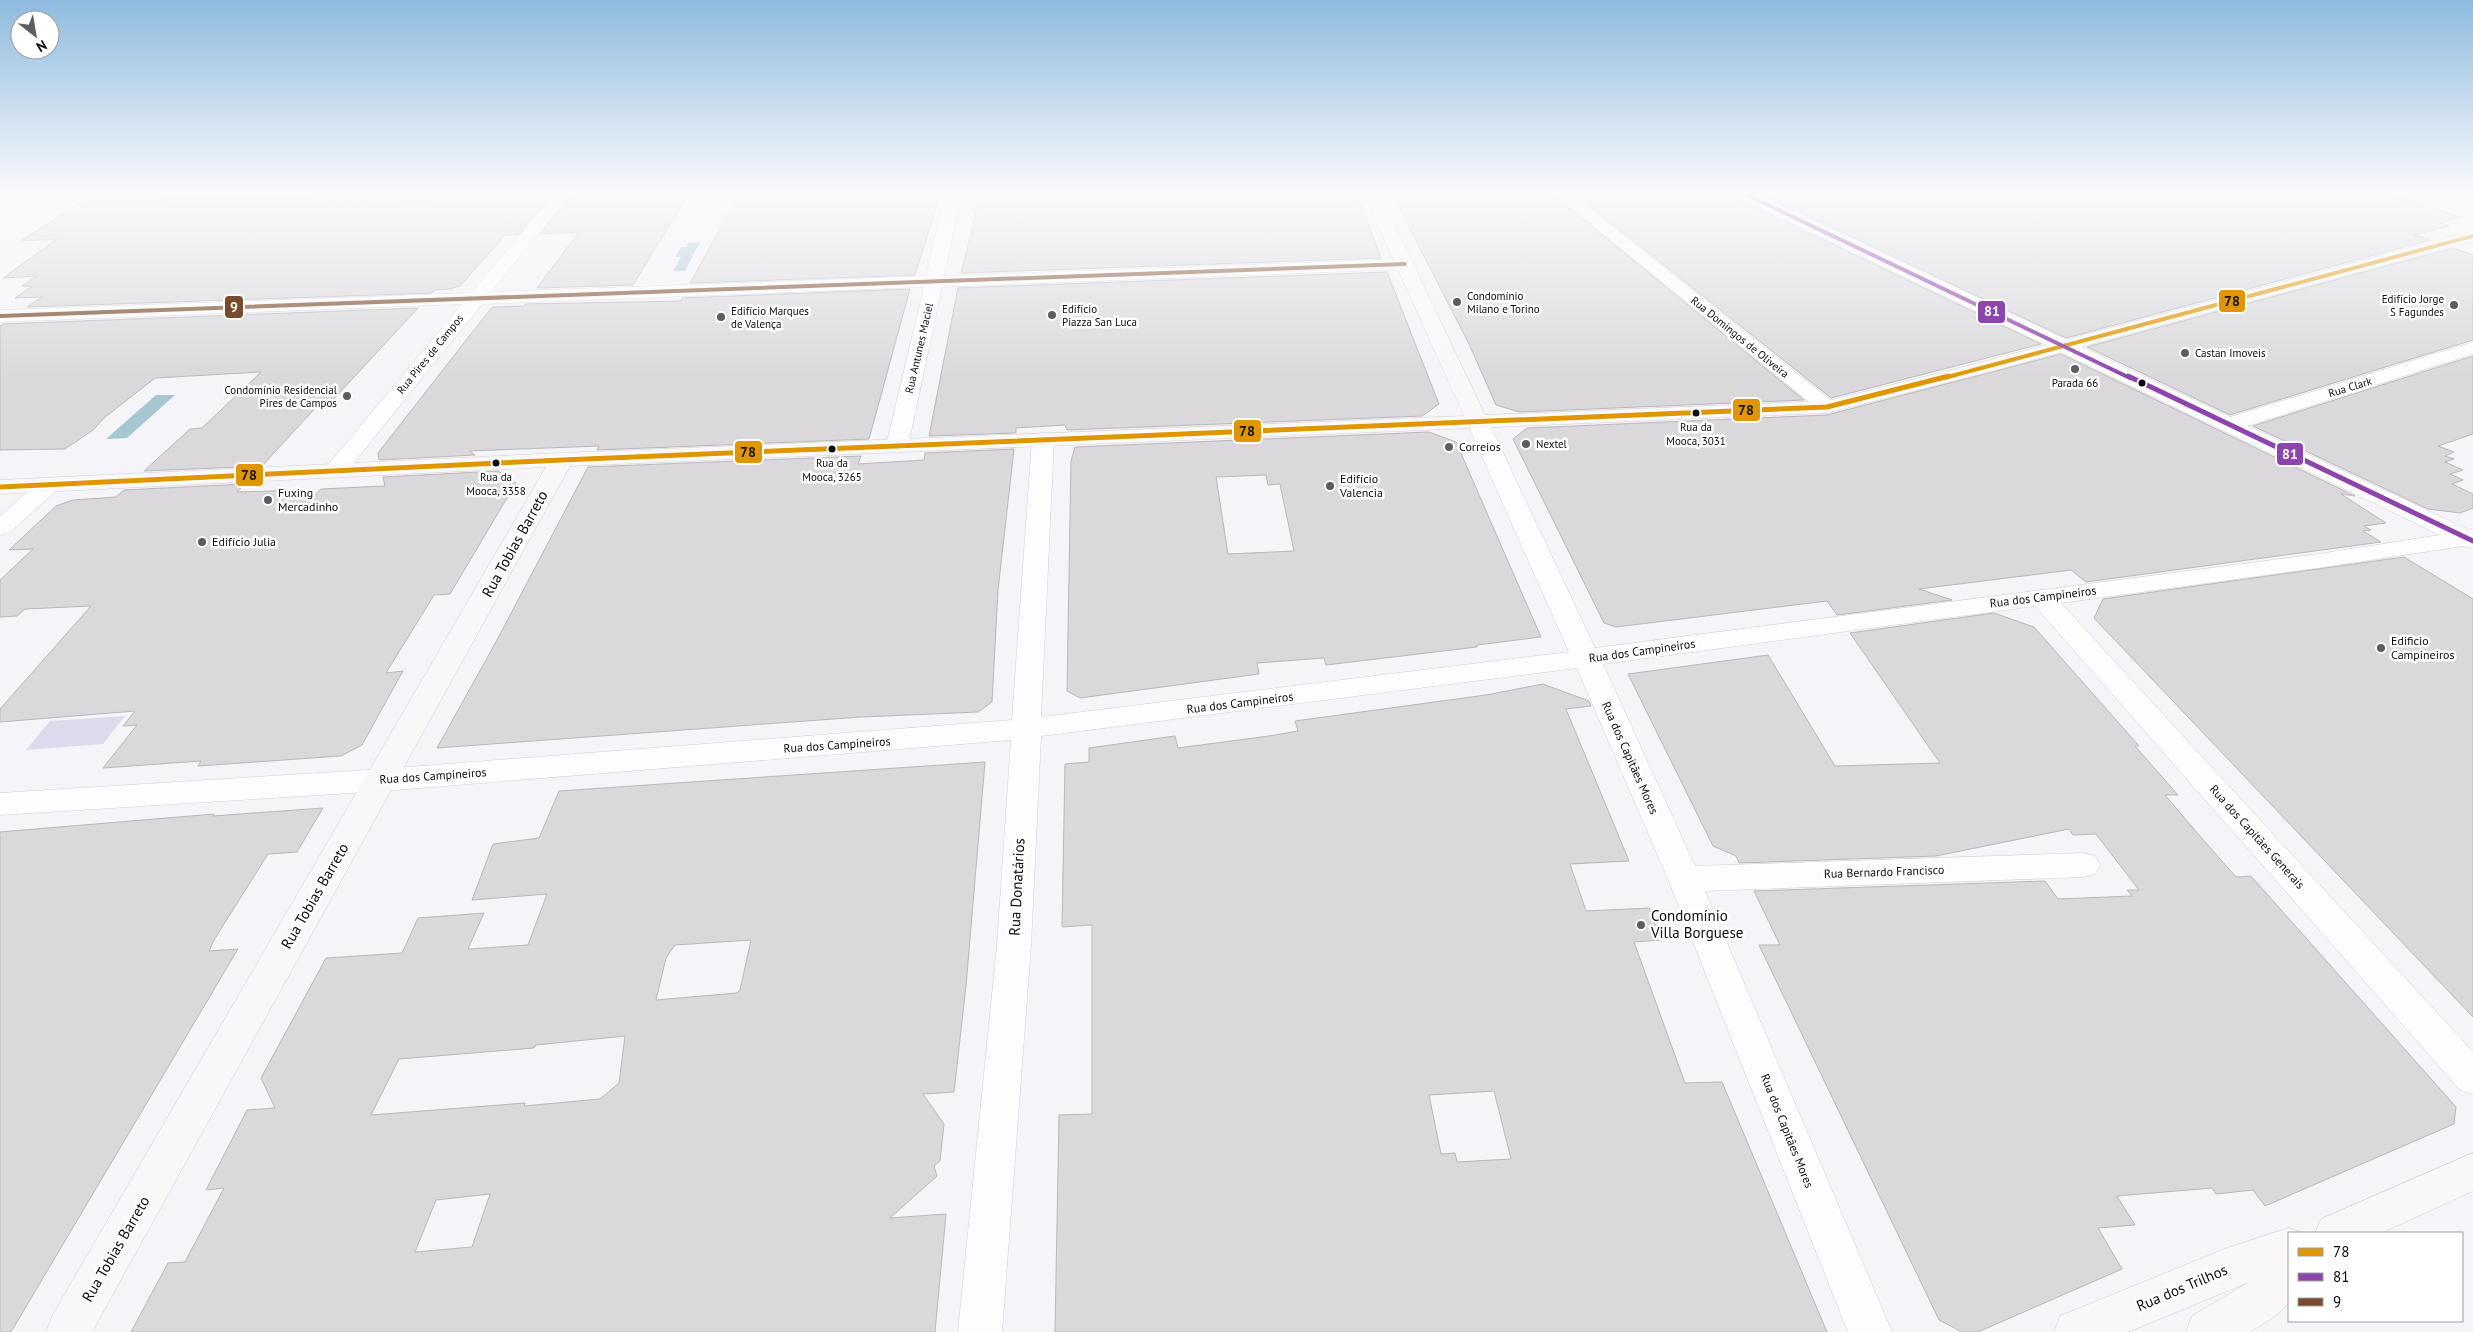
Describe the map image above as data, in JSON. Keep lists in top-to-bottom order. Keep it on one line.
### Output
{"streets":{"main road":["Rua Tobias Barreto","Rua dos Capitães Mores","Rua dos Trilhos"],"street":["Rua Domingos de Oliveira","Rua Antunes Maciel","Rua Pires de Campos","Rua Clark","Rua dos Campineiros","Rua dos Capitães Generais","Rua Bernardo Francisco","Rua Donatários"]},"crossings":[["Rua Tobias Barreto","Rua dos Campineiros"],["Rua dos Campineiros","Rua dos Capitães Mores"],["Rua dos Campineiros","Rua dos Capitães Generais"],["Rua dos Campineiros","Rua Donatários"],["Rua dos Capitães Mores","Rua Bernardo Francisco"]],"places":["Condomínio Milano e Torino","Edifício Jorge S Fagundes","Edifício Piazza San Luca","Edifício Marques de Valença","Castan Imoveis","Parada 66","Condomínio Residencial Pires de Campos","Rua da Mooca, 3031","Nextel","Correios","Rua da Mooca, 3265","Rua da Mooca, 3358","Edifício Valencia","Fuxing Mercadinho","Edifício Julia","Edificio Campineiros","Condomínio Villa Borguese"],"lines":["transit line 78","transit line 81","transit line 9"],"legend":["78","81","9"],"north":"bottom right"}
